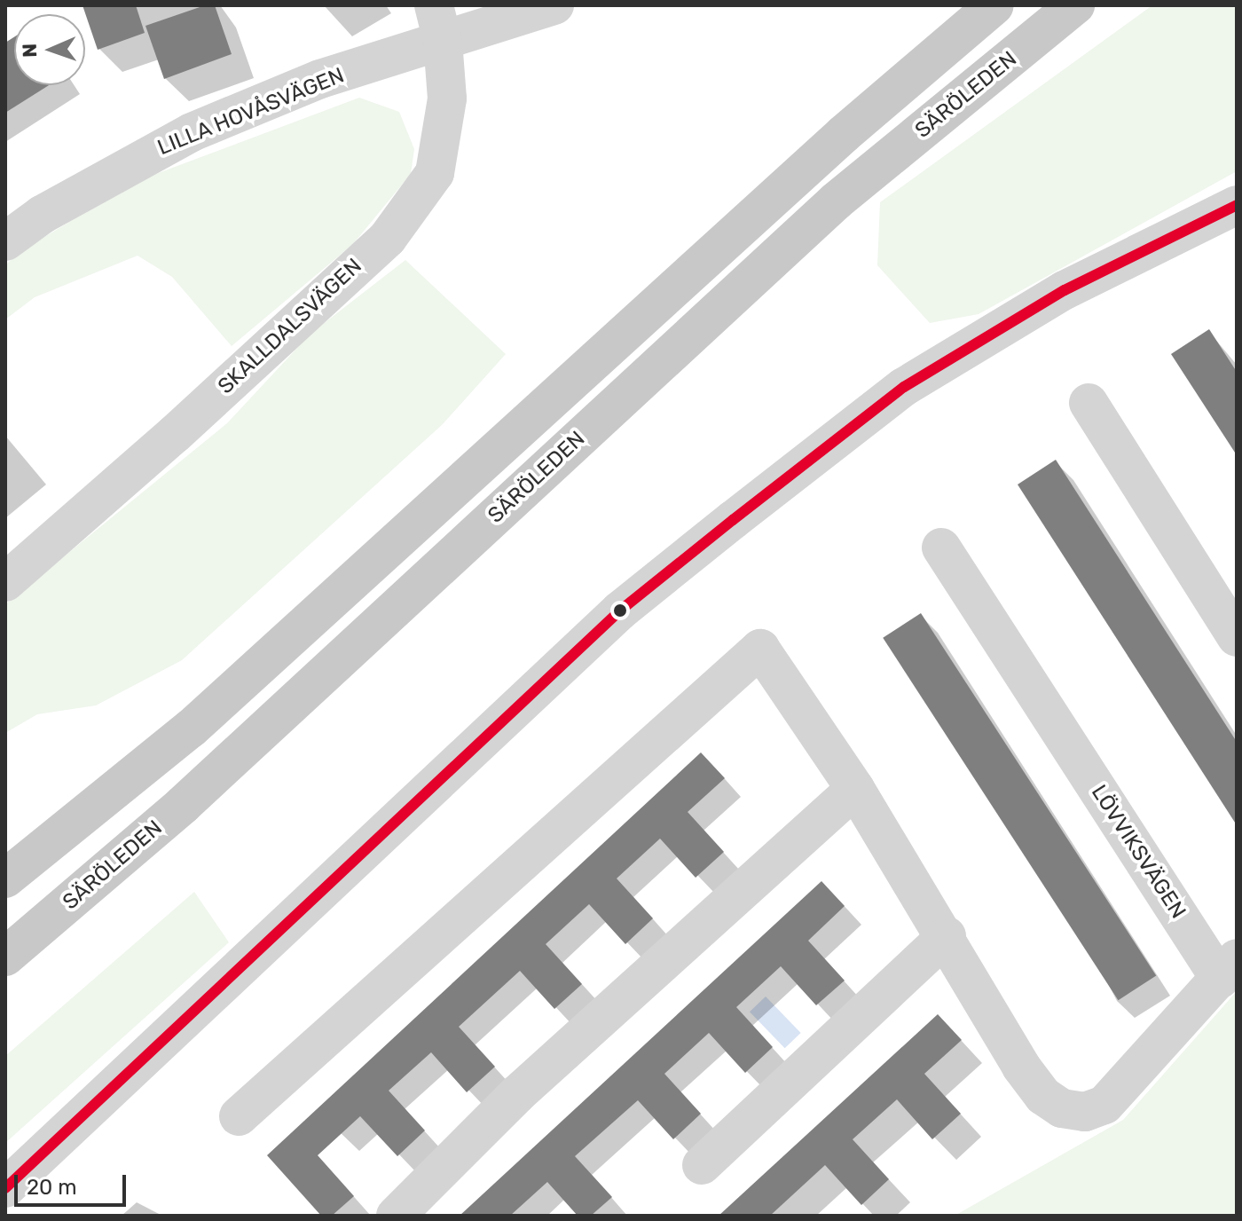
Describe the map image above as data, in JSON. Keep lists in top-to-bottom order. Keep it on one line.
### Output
{"streets":{"main road":["SÄRÖLEDEN"],"street":["LILLA HOVÅSVÄGEN","SKALLDALSVÄGEN","LÖVVIKSVÄGEN"]},"crossings":[["LILLA HOVÅSVÄGEN","SKALLDALSVÄGEN"]],"scale_bar":"20 m","north":"left"}
